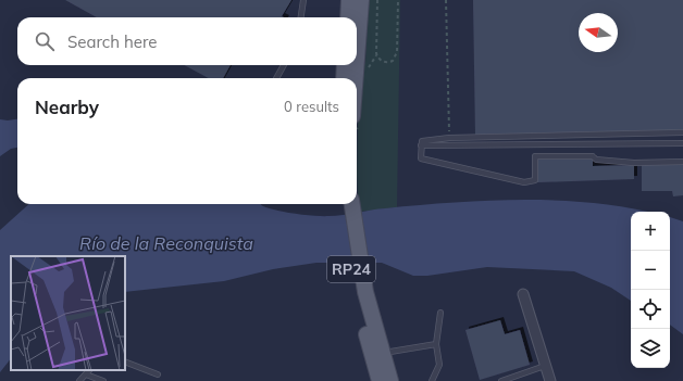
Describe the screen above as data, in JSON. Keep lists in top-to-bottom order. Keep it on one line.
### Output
{"streets":{"main road":["RP24"]},"water":["Río de la Reconquista"],"north":"left","page":{"search":"Search here","heading":["Nearby","0 results"],"map_buttons":["+","−"]}}
